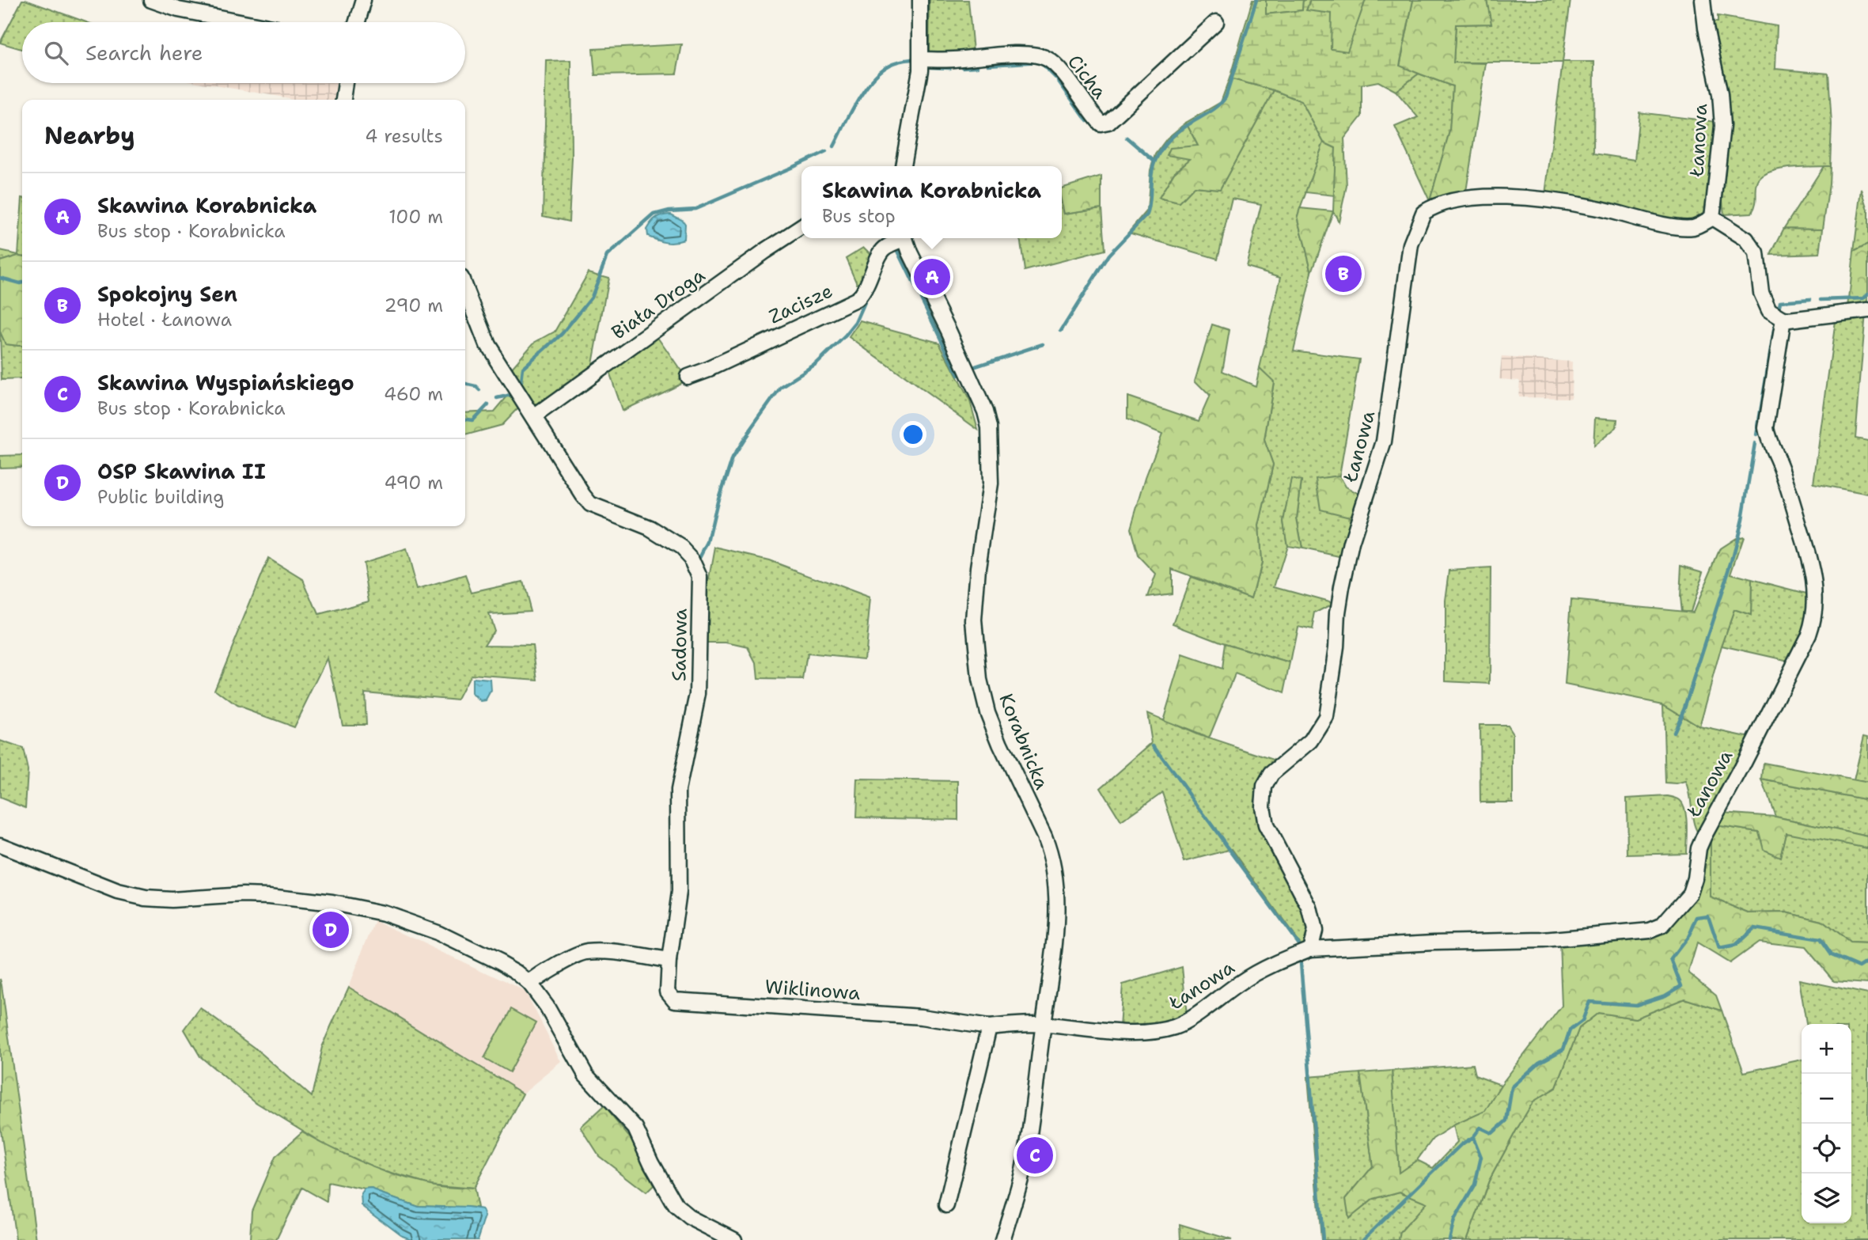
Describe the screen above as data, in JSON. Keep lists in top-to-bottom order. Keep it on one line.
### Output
{"streets":{"street":["Cicha","Łanowa","Biała Droga","Zacisze","Sadowa","Korabnicka","Wiklinowa"]},"crossings":[["Łanowa","Korabnicka"],["Łanowa","Wiklinowa"],["Biała Droga","Sadowa"],["Sadowa","Wiklinowa"],["Korabnicka","Wiklinowa"]],"page":{"search":"Search here","heading":["Nearby","4 results"],"popup":["Skawina Korabnicka","Bus stop"],"list":[{"mark":"A","name":"Skawina Korabnicka","note":"Bus stop · Korabnicka","value":"100 m"},{"mark":"B","name":"Spokojny Sen","note":"Hotel · Łanowa","value":"290 m"},{"mark":"C","name":"Skawina Wyspiańskiego","note":"Bus stop · Korabnicka","value":"460 m"},{"mark":"D","name":"OSP Skawina II","note":"Public building","value":"490 m"}],"pins":["B","A","D","C"],"map_buttons":["+","−"]}}
